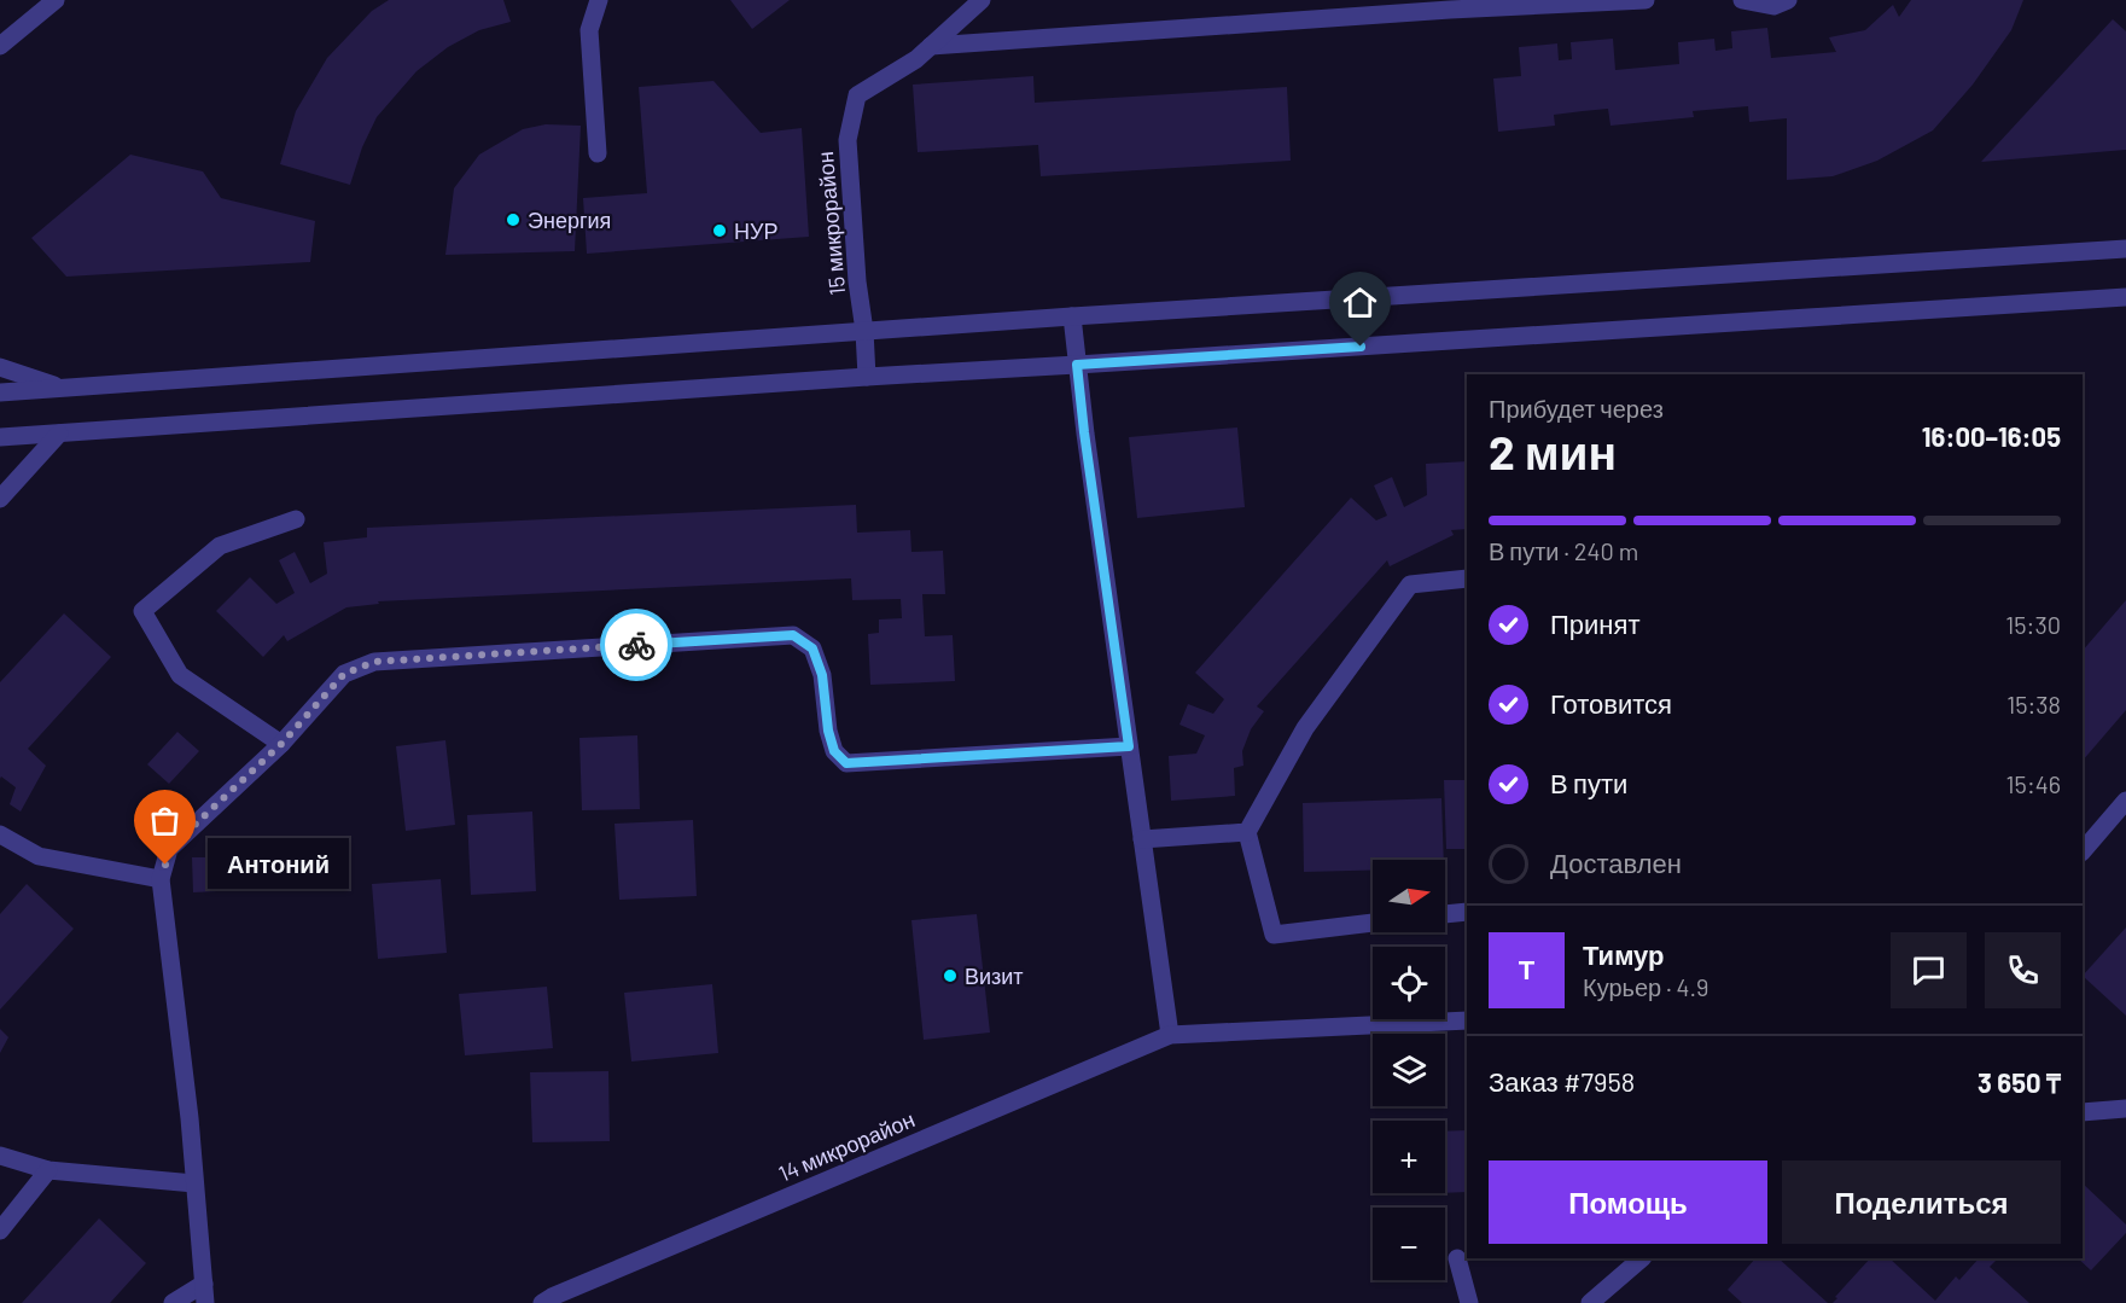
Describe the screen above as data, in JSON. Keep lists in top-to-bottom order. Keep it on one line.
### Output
{"streets":{"street":["15 микрорайон","14 микрорайон"]},"places":["Энергия","НУР","Антоний","Визит"],"north":"right","page":{"heading":["2 мин","Прибудет через","16:00–16:05"],"panel":["Тимур","Курьер · 4.9","Заказ #7958","3 650 ₸"],"bar":"В пути · 240 m","list":[["Принят","15:30"],["Готовится","15:38"],["В пути","15:46"],"Доставлен"],"bubble":"Антоний","map_buttons":["+","−"],"round":"Т","buttons":["Помощь","Поделиться"]}}
